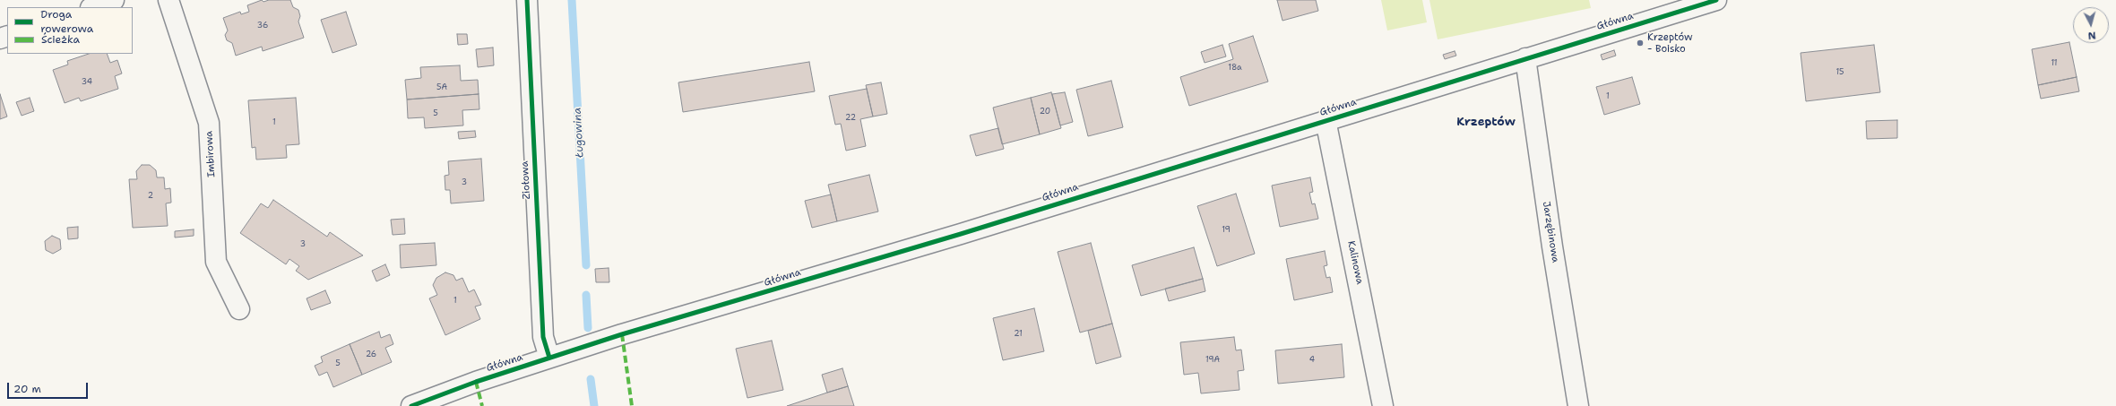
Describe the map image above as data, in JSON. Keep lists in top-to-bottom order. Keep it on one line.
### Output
{"streets":{"street":["Główna","Imbirowa","Ziołowa","Jarzębinowa","Kalinowa"]},"crossings":[["Główna","Ziołowa"],["Główna","Jarzębinowa"],["Główna","Kalinowa"]],"districts":["Krzeptów"],"water":["Ługowina"],"places":["Krzeptów - Boisko"],"house_numbers":["36","11","18a","15","34","5A","1","20","5","22","1","3","2","19","3","1","21","26","19A","4","5"],"legend":["Droga rowerowa","Ścieżka"],"scale_bar":"20 m","north":"bottom"}
